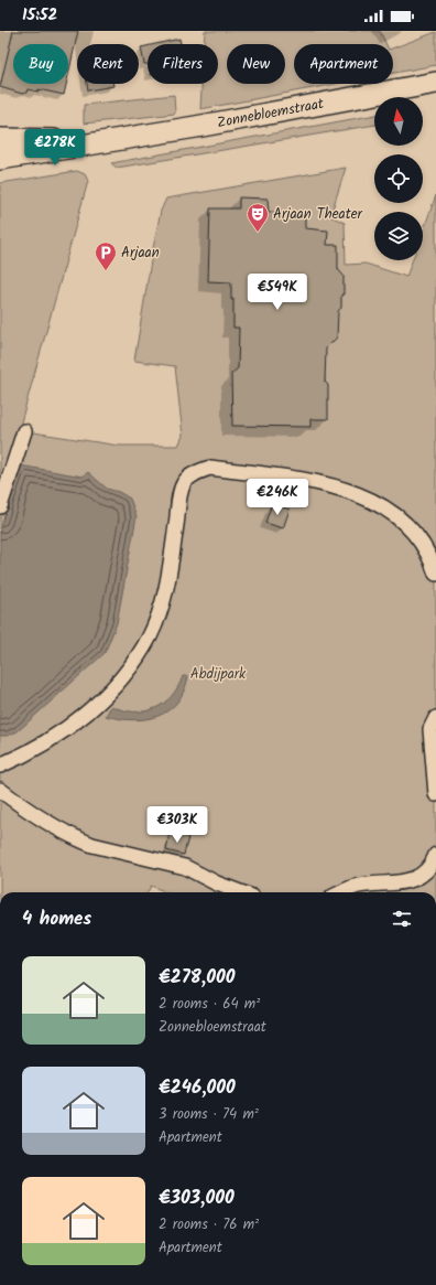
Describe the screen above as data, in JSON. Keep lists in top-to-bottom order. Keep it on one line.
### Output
{"streets":{"main road":["Zonnebloemstraat"]},"parks":["Abdijpark"],"places":{"theatre":["Arjaan Theater"],"parking":["Arjaan"]},"north":"top","page":{"status":"15:52","chip":["Buy","Rent","Filters","New","Apartment"],"price":["€278K","€549K","€246K","€303K"],"heading":"4 homes","list":[{"name":"€278,000","note":"2 rooms · 64 m² · Zonnebloemstraat"},{"name":"€246,000","note":"3 rooms · 74 m² · Apartment"},{"name":"€303,000","note":"2 rooms · 76 m² · Apartment"}]}}
